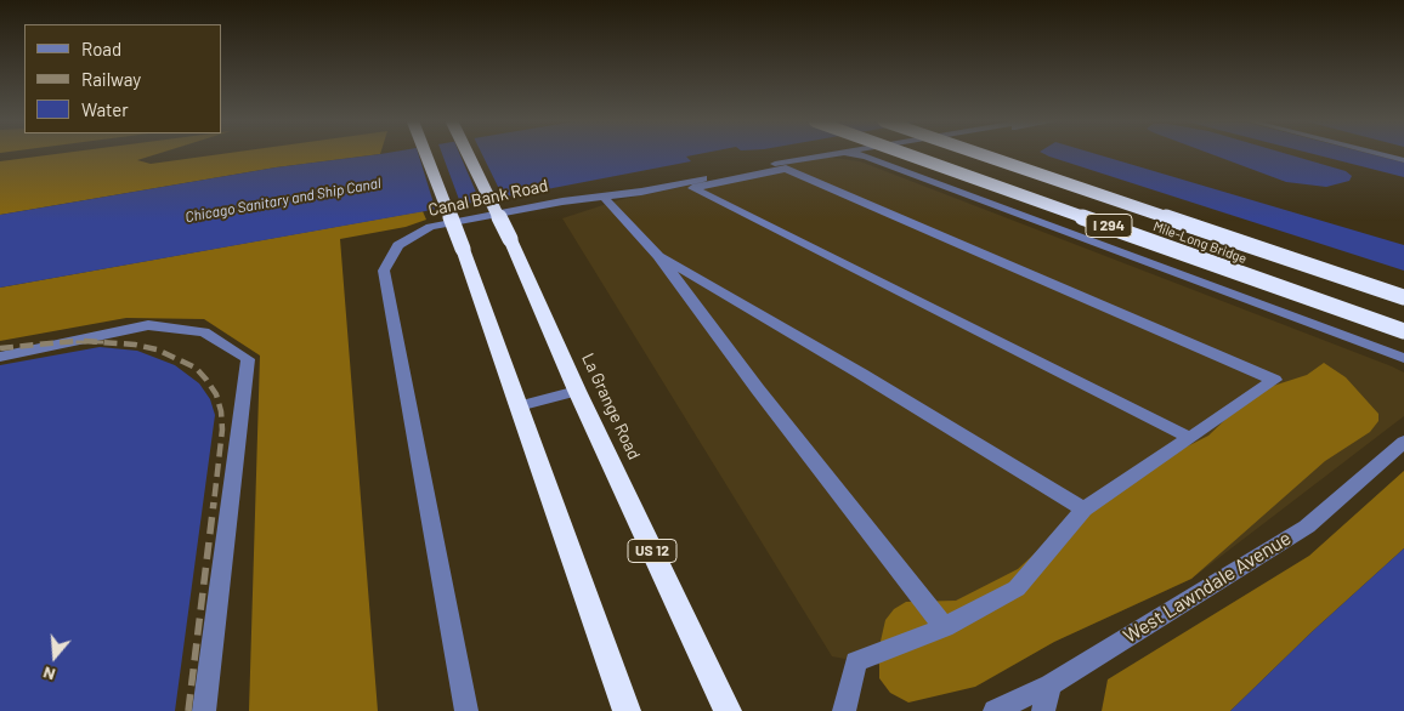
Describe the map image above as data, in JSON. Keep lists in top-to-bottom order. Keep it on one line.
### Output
{"streets":{"highway":["I 294","Mile-Long Bridge","La Grange Road","US 12"],"lane":["Canal Bank Road","West Lawndale Avenue"]},"water":["Chicago Sanitary and Ship Canal"],"legend":["Road","Railway","Water"],"north":"bottom"}
